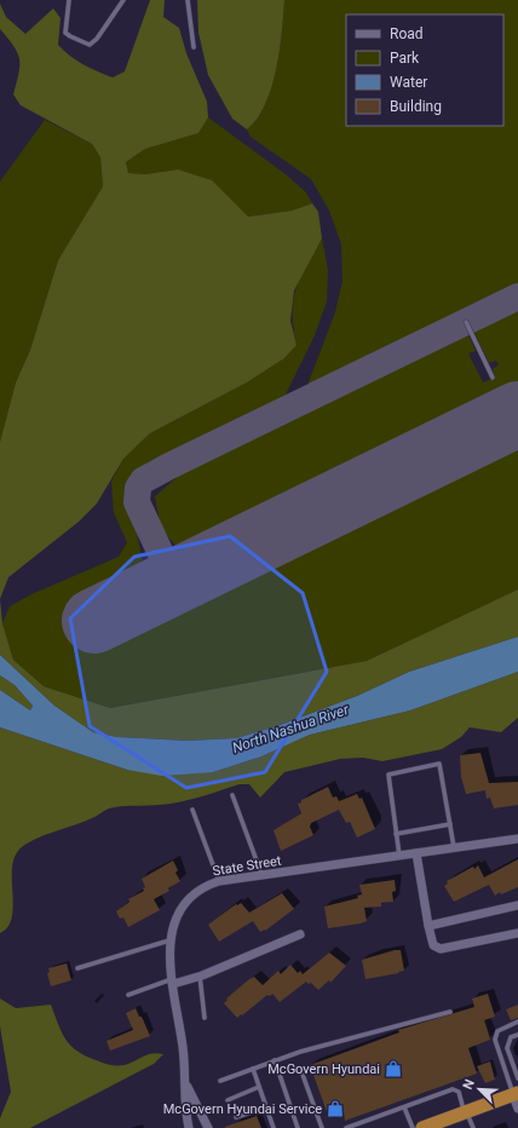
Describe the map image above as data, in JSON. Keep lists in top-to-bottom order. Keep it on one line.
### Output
{"streets":{"street":["State Street"]},"water":["North Nashua River"],"places":{"shop":["McGovern Hyundai","McGovern Hyundai Service"]},"legend":["Road","Park","Water","Building"],"north":"top left"}
